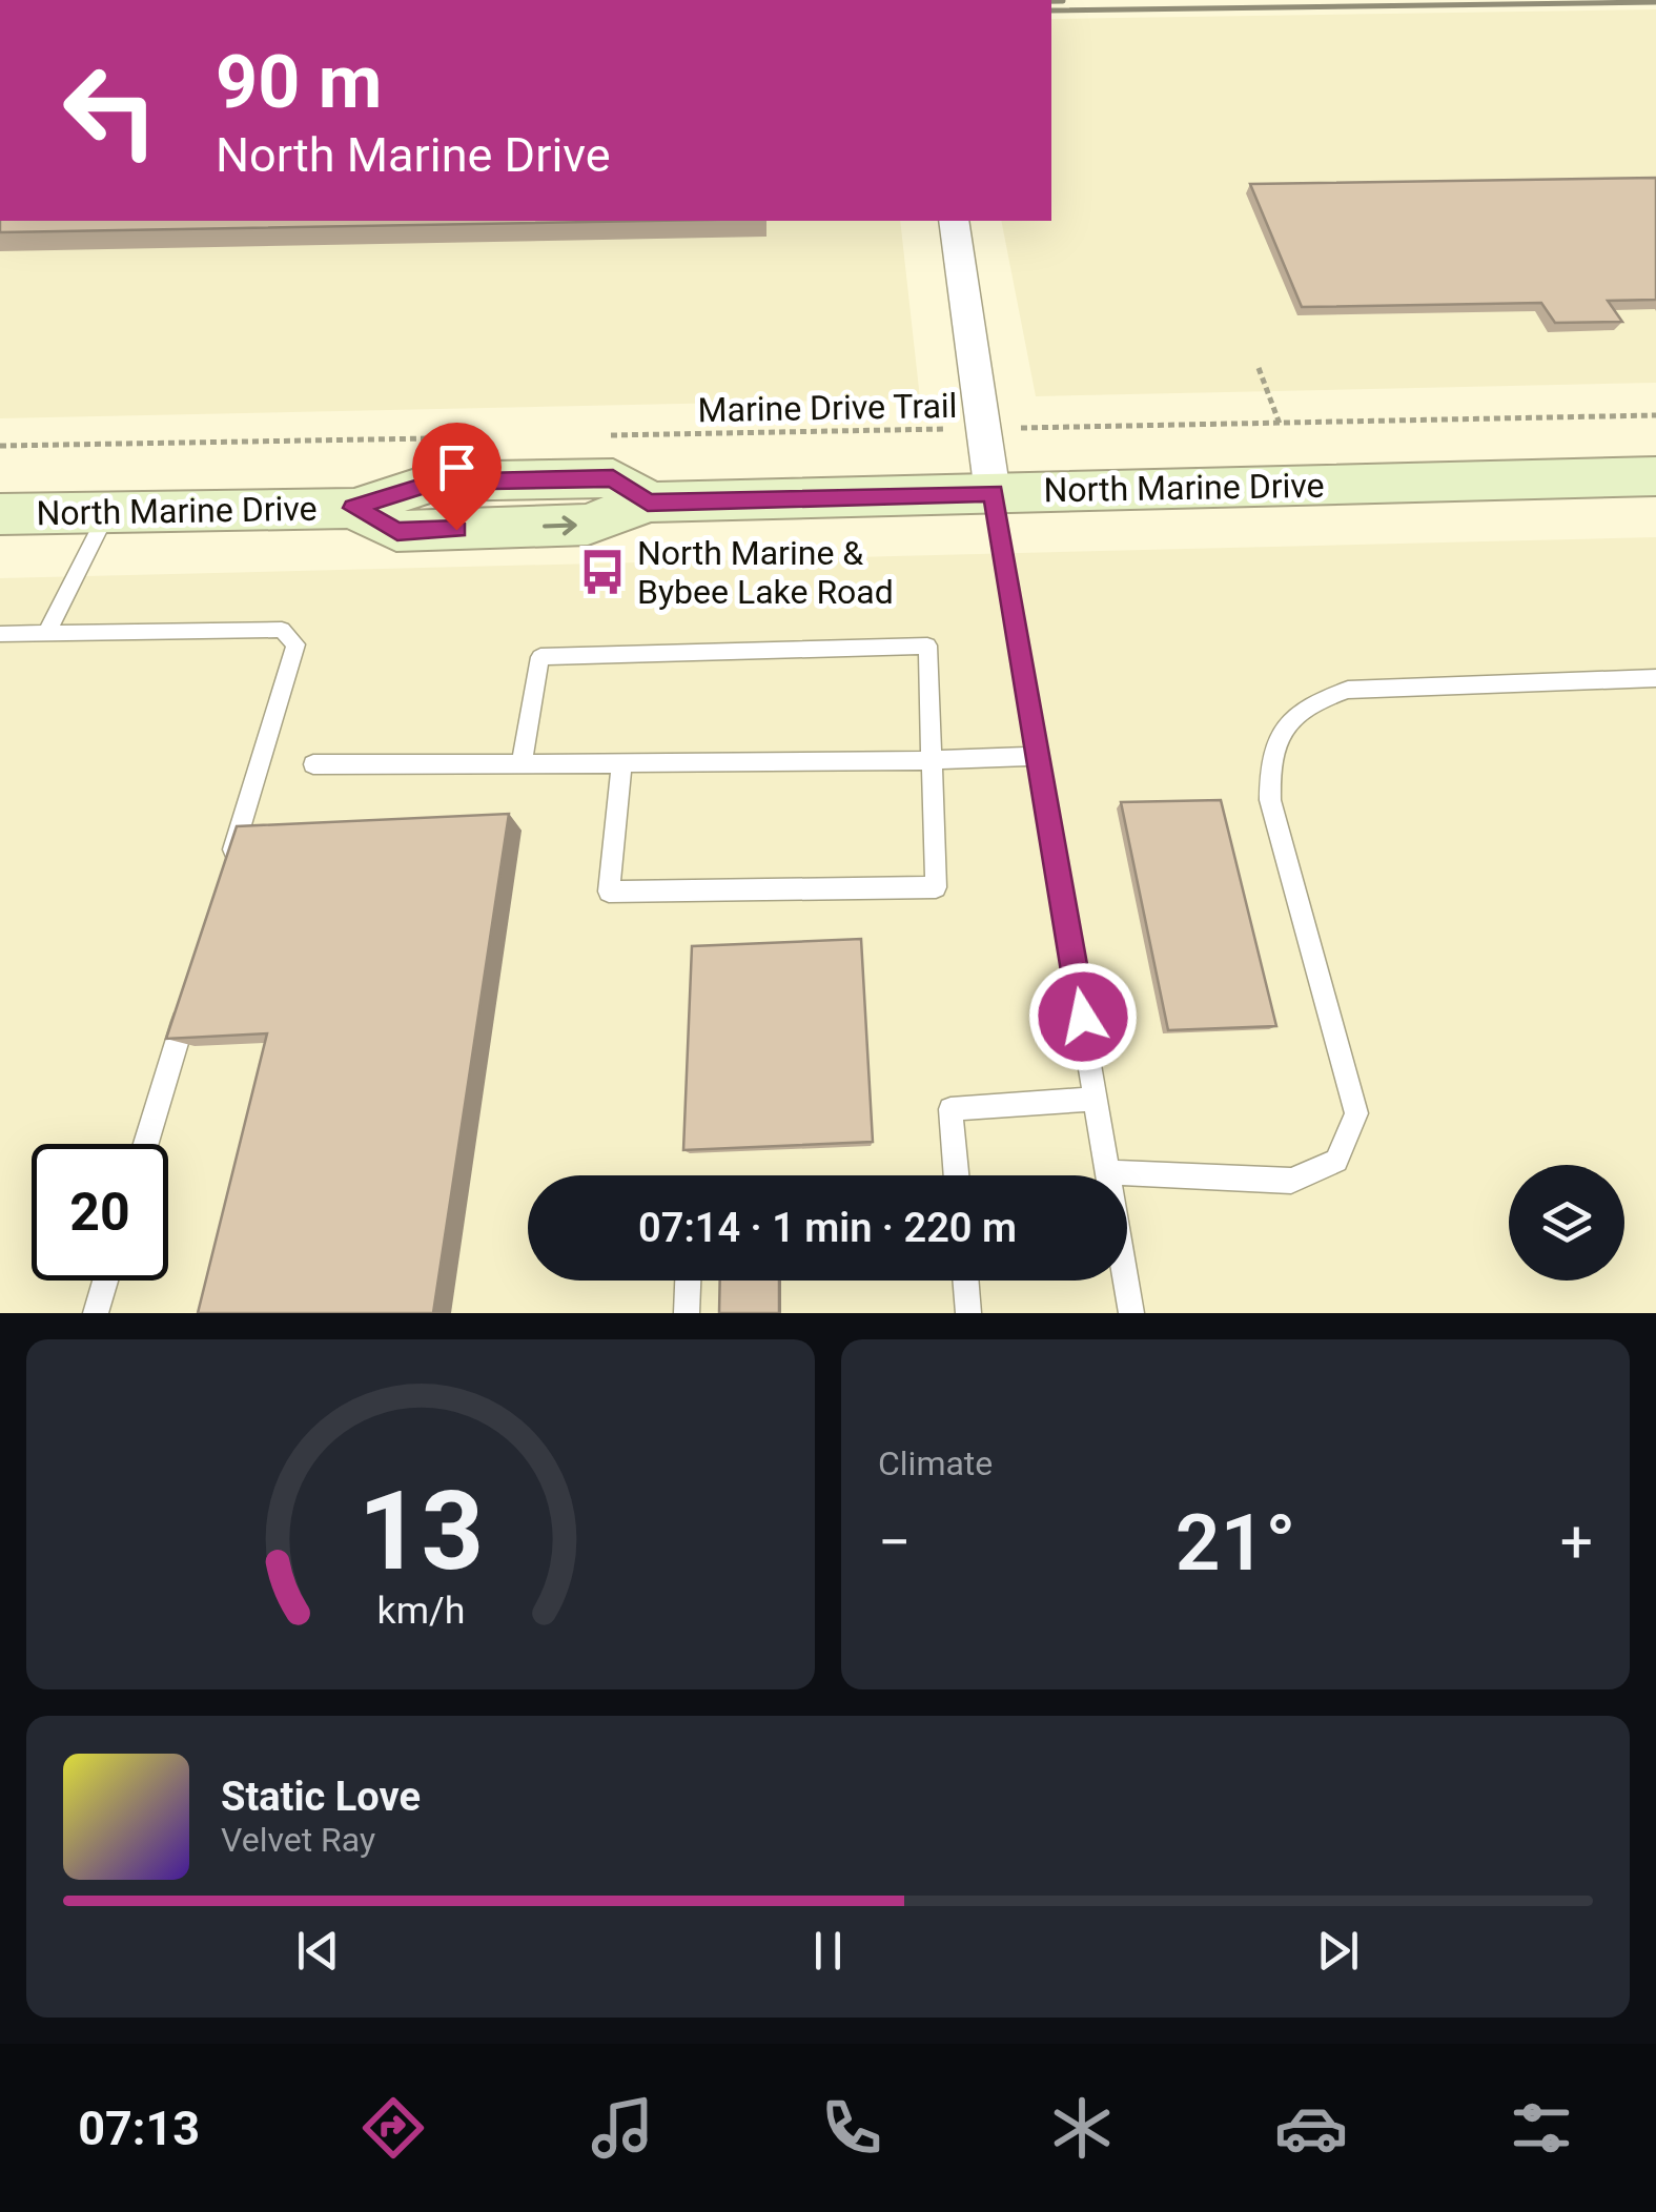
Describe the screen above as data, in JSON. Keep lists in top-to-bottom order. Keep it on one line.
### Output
{"streets":{"main road":["North Marine Drive"],"path":["Marine Drive Trail"]},"places":{"bus stop":["North Marine & Bybee Lake Road"]},"page":{"turn":["90 m","North Marine Drive"],"limit":"20","trip":"07:14 · 1 min · 220 m","tile":"Climate","heat":["−","21°","+"],"song":["Static Love","Velvet Ray"],"tabs":"07:13","gauge":["13","km/h"]}}
